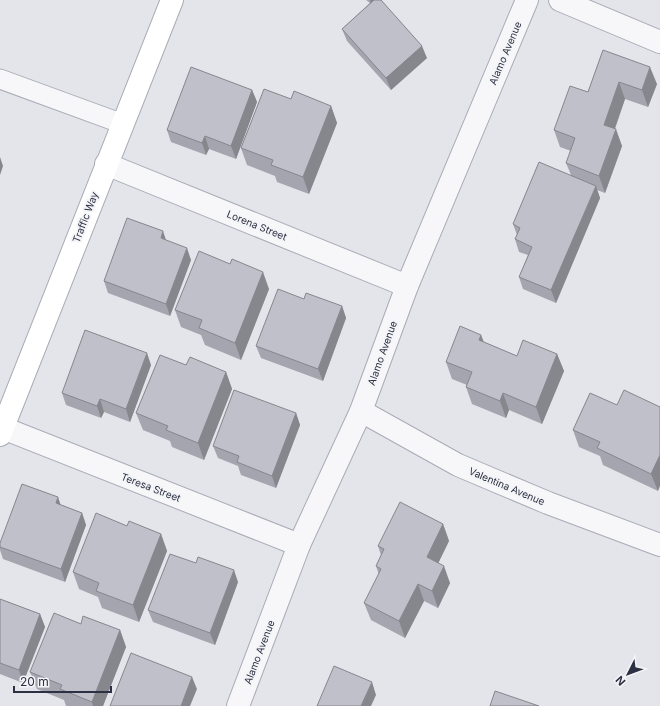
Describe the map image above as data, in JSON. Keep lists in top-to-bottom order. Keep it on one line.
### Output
{"streets":{"street":["Alamo Avenue","Traffic Way","Lorena Street","Valentina Avenue","Teresa Street"]},"crossings":[["Alamo Avenue","Lorena Street"],["Alamo Avenue","Valentina Avenue"],["Alamo Avenue","Teresa Street"],["Traffic Way","Lorena Street"],["Traffic Way","Teresa Street"]],"scale_bar":"20 m","north":"bottom left"}
